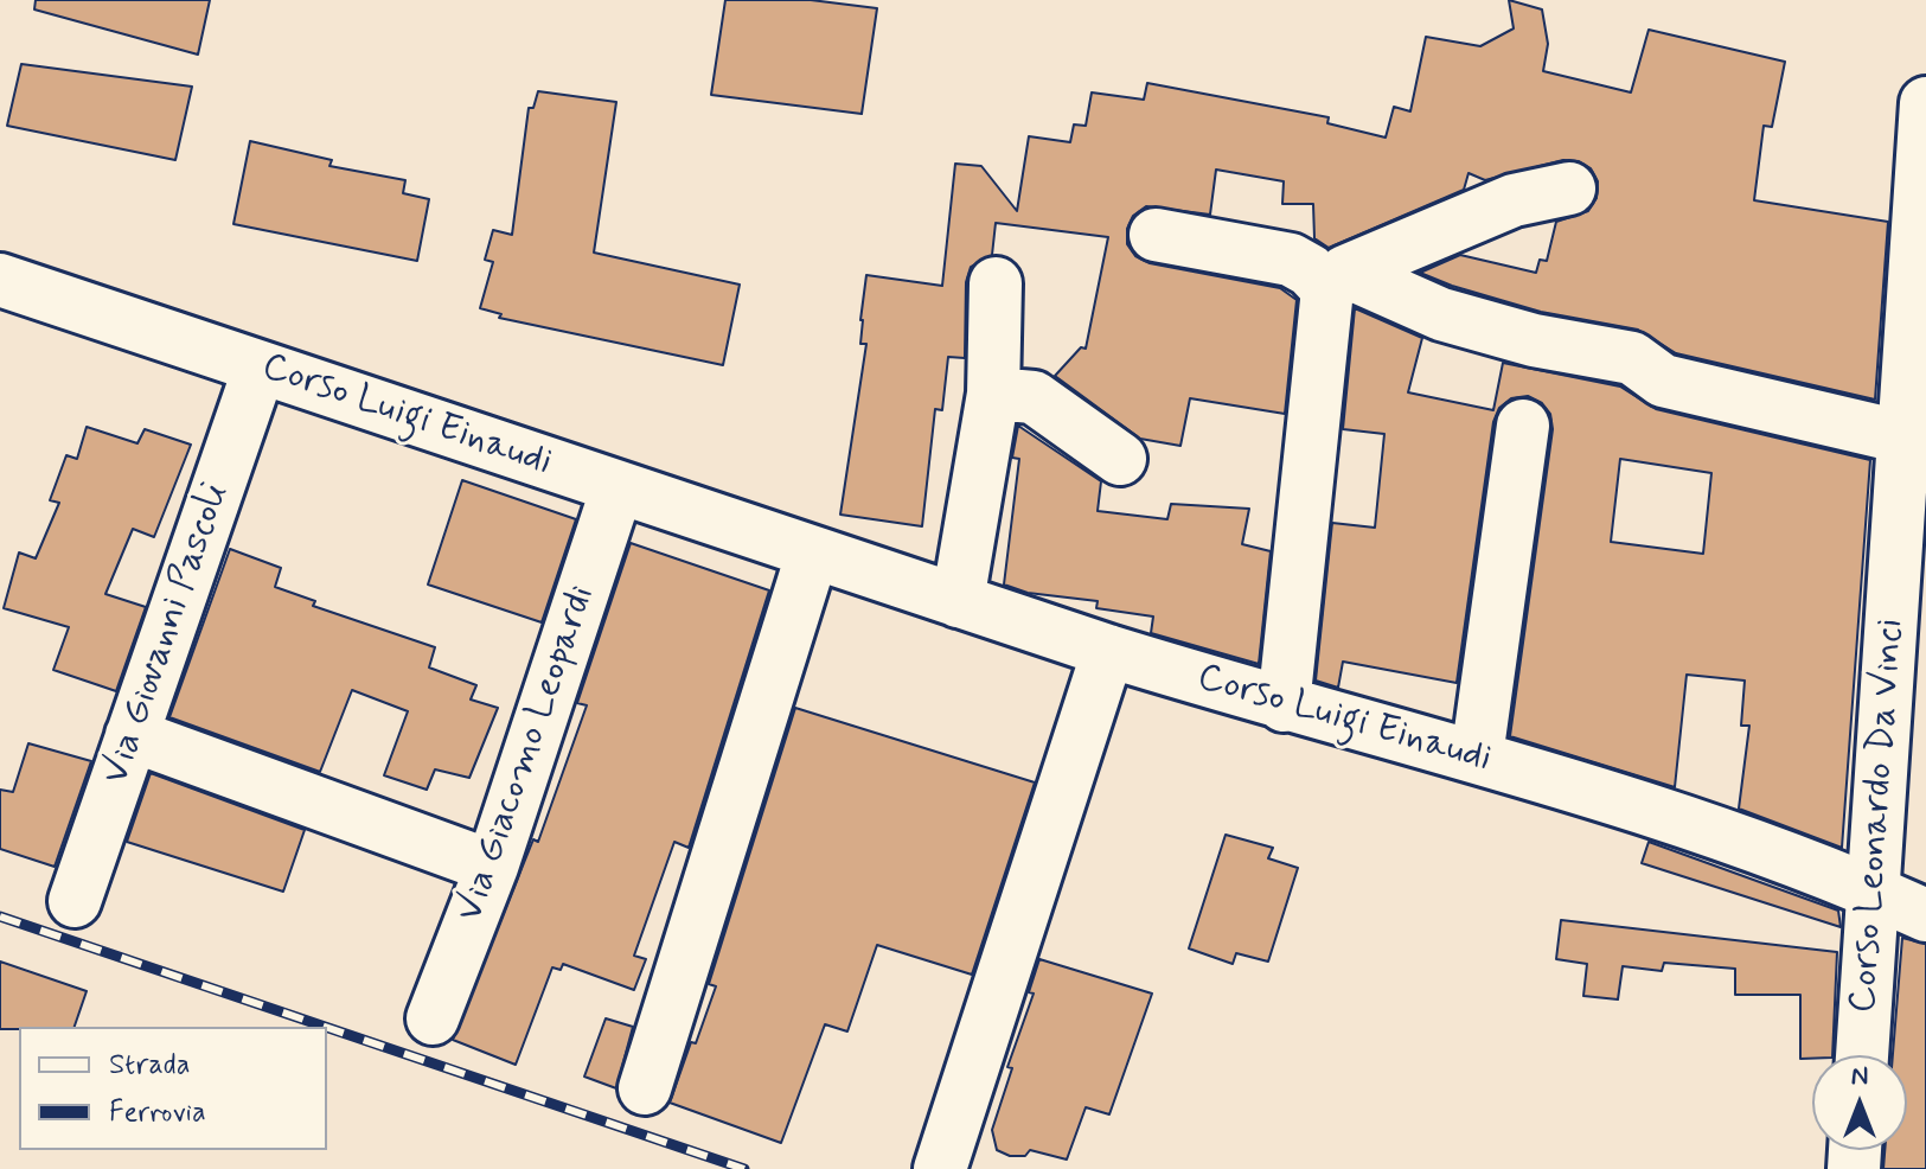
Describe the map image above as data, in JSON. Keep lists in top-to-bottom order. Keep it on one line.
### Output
{"streets":{"street":["Corso Luigi Einaudi","Via Giovanni Pascoli","Via Giacomo Leopardi","Corso Leonardo Da Vinci"]},"crossings":[["Corso Luigi Einaudi","Via Giovanni Pascoli"],["Corso Luigi Einaudi","Via Giacomo Leopardi"],["Corso Luigi Einaudi","Corso Leonardo Da Vinci"]],"legend":["Strada","Ferrovia"],"north":"top"}
